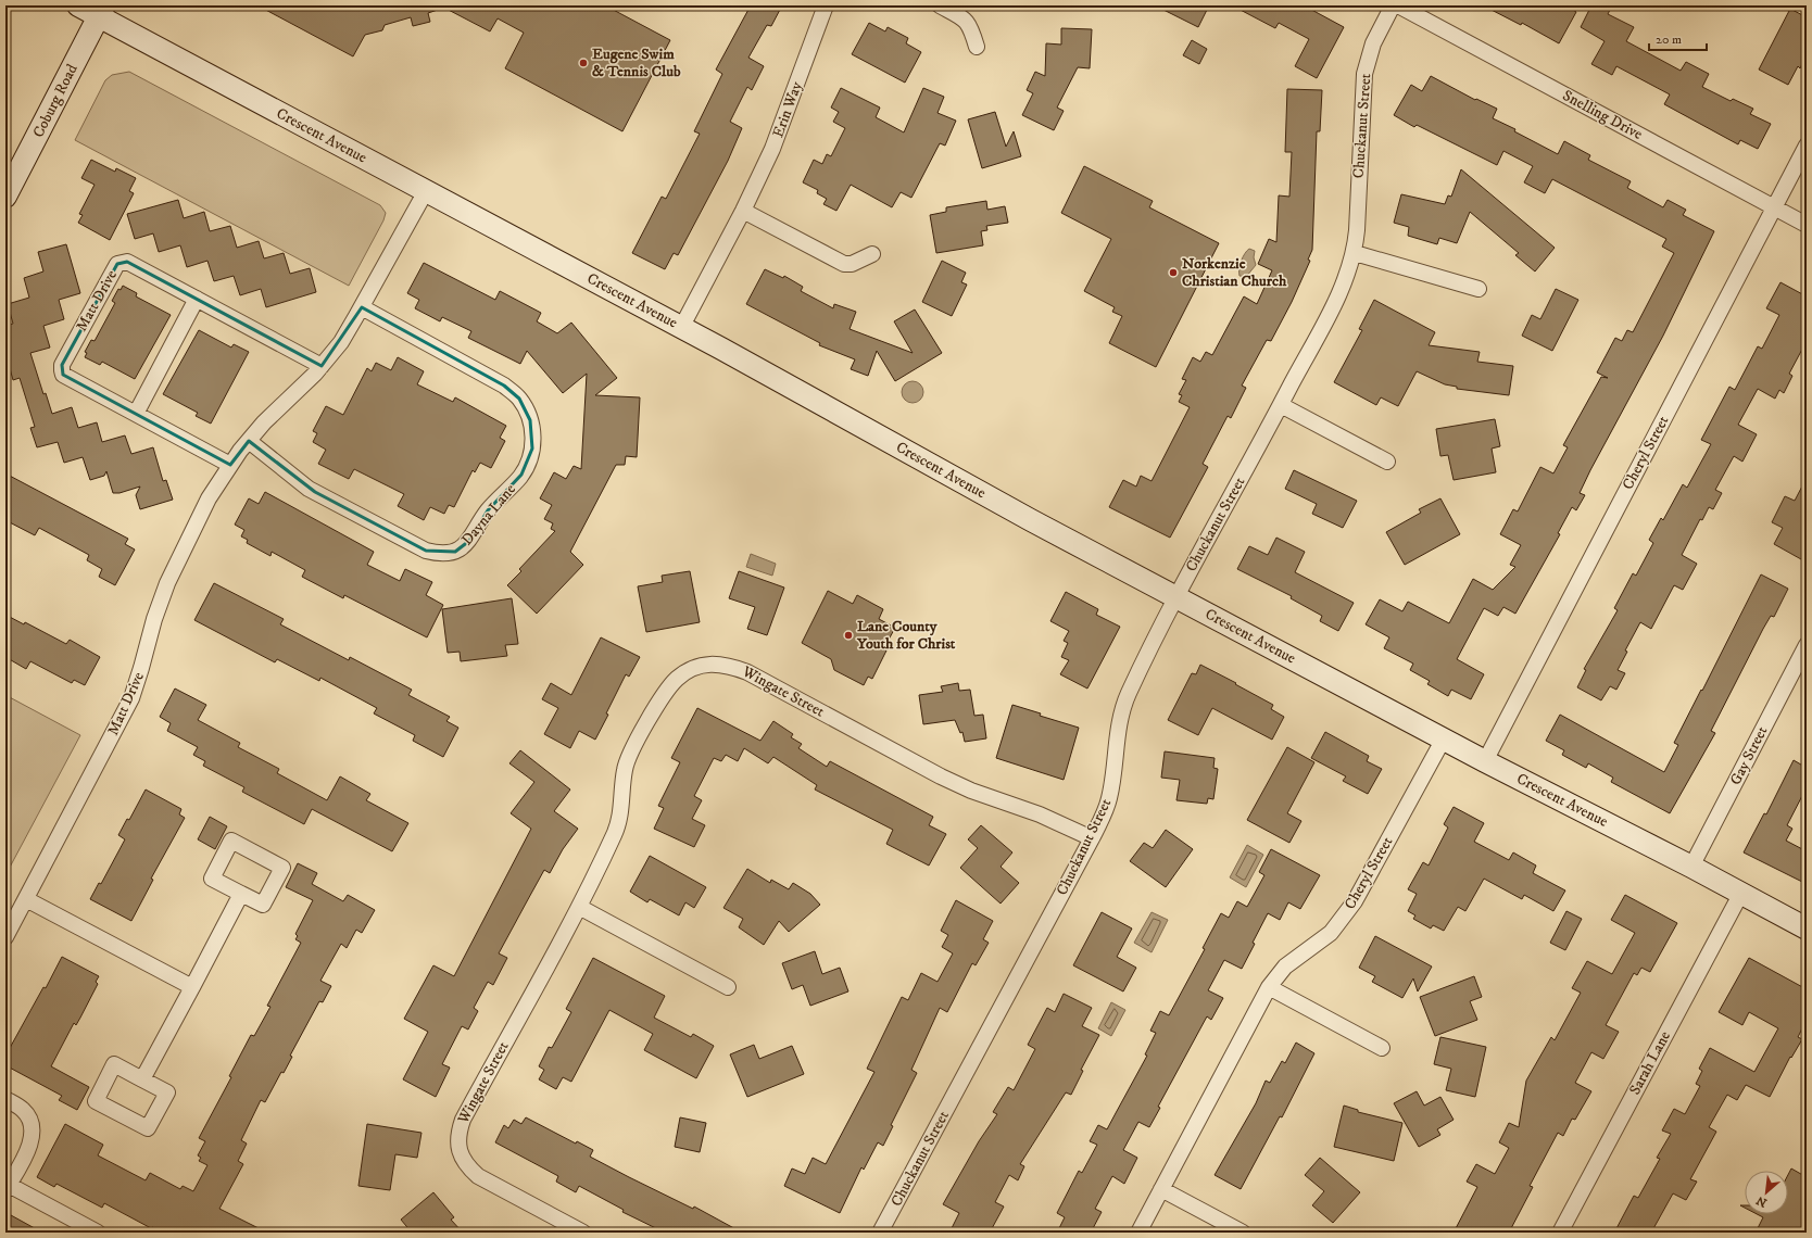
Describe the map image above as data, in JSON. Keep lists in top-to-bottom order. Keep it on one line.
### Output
{"streets":{"street":["Coburg Road","Erin Way","Snelling Drive","Chuckanut Street","Crescent Avenue","Matt Drive","Cheryl Street","Dayna Lane","Wingate Street","Gay Street","Sarah Lane"]},"crossings":[["Coburg Road","Crescent Avenue"],["Erin Way","Crescent Avenue"],["Snelling Drive","Cheryl Street"],["Chuckanut Street","Crescent Avenue"],["Chuckanut Street","Wingate Street"],["Crescent Avenue","Matt Drive"],["Crescent Avenue","Cheryl Street"],["Crescent Avenue","Gay Street"],["Crescent Avenue","Sarah Lane"],["Matt Drive","Dayna Lane"]],"places":["Eugene Swim & Tennis Club","Norkenzie Christian Church","Lane County Youth for Christ"],"scale_bar":"20 m","north":"bottom left"}
